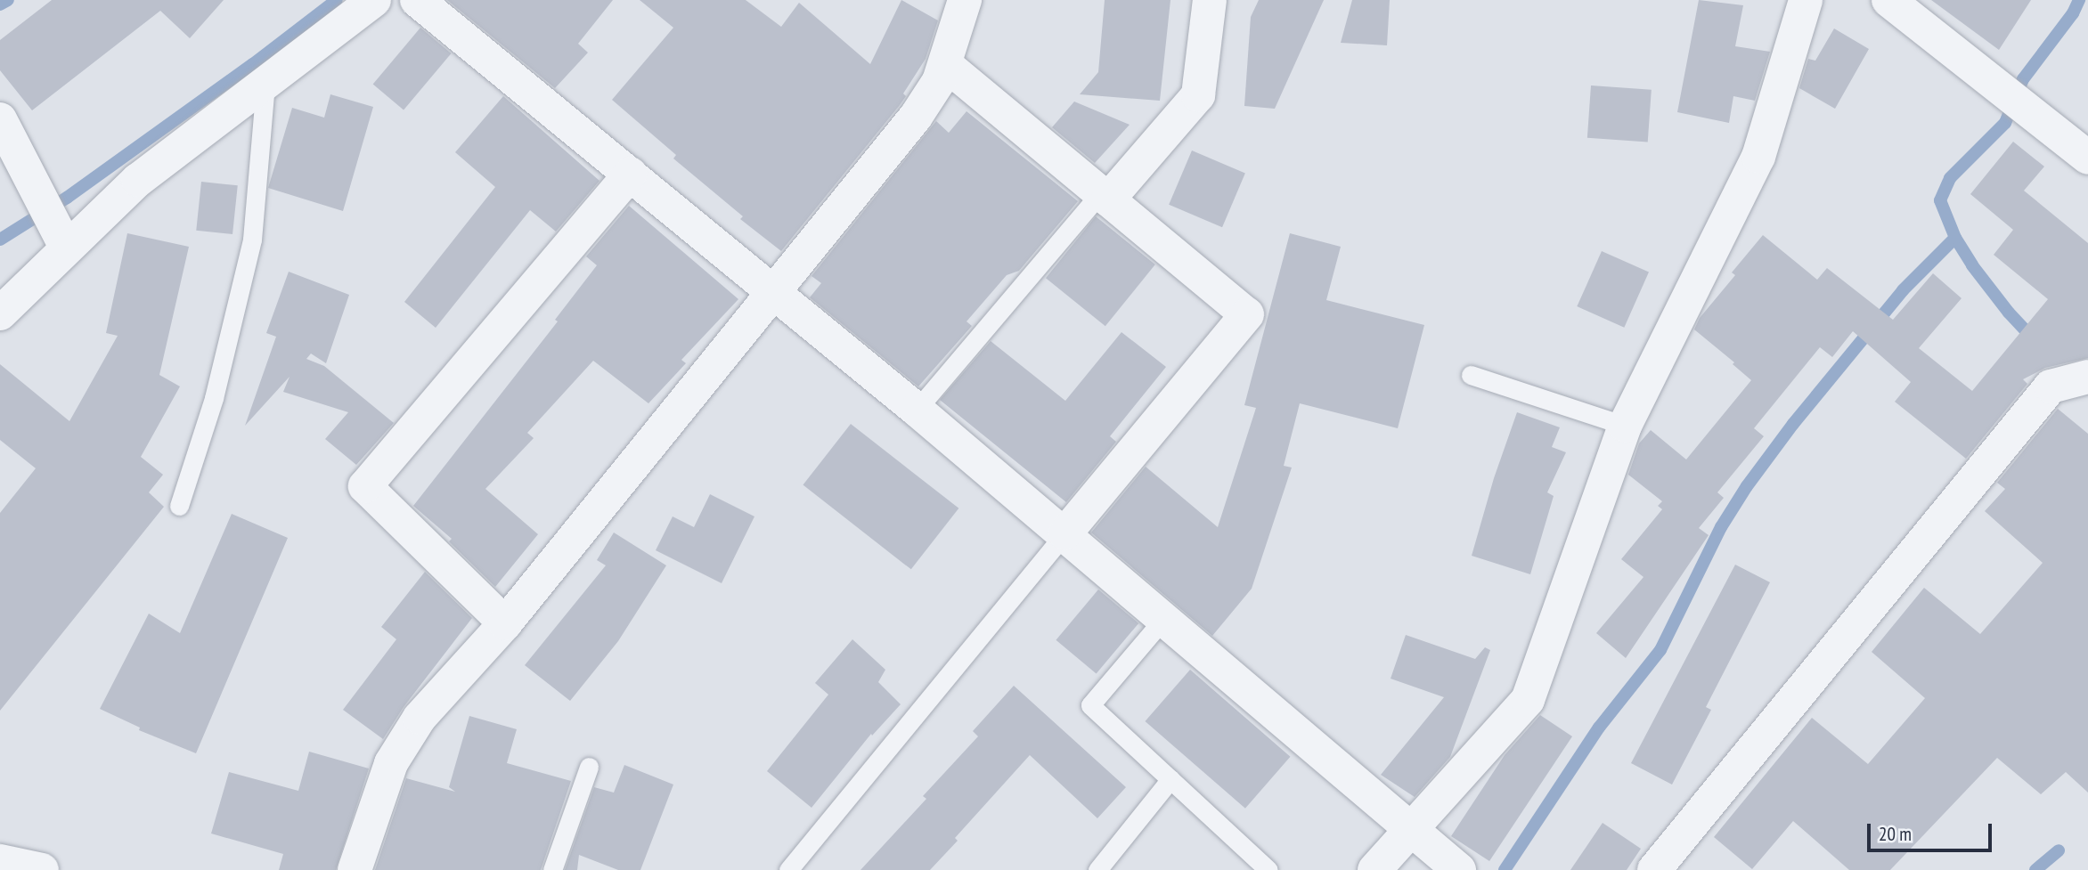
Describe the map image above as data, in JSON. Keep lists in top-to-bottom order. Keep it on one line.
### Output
{"scale_bar":"20 m"}
